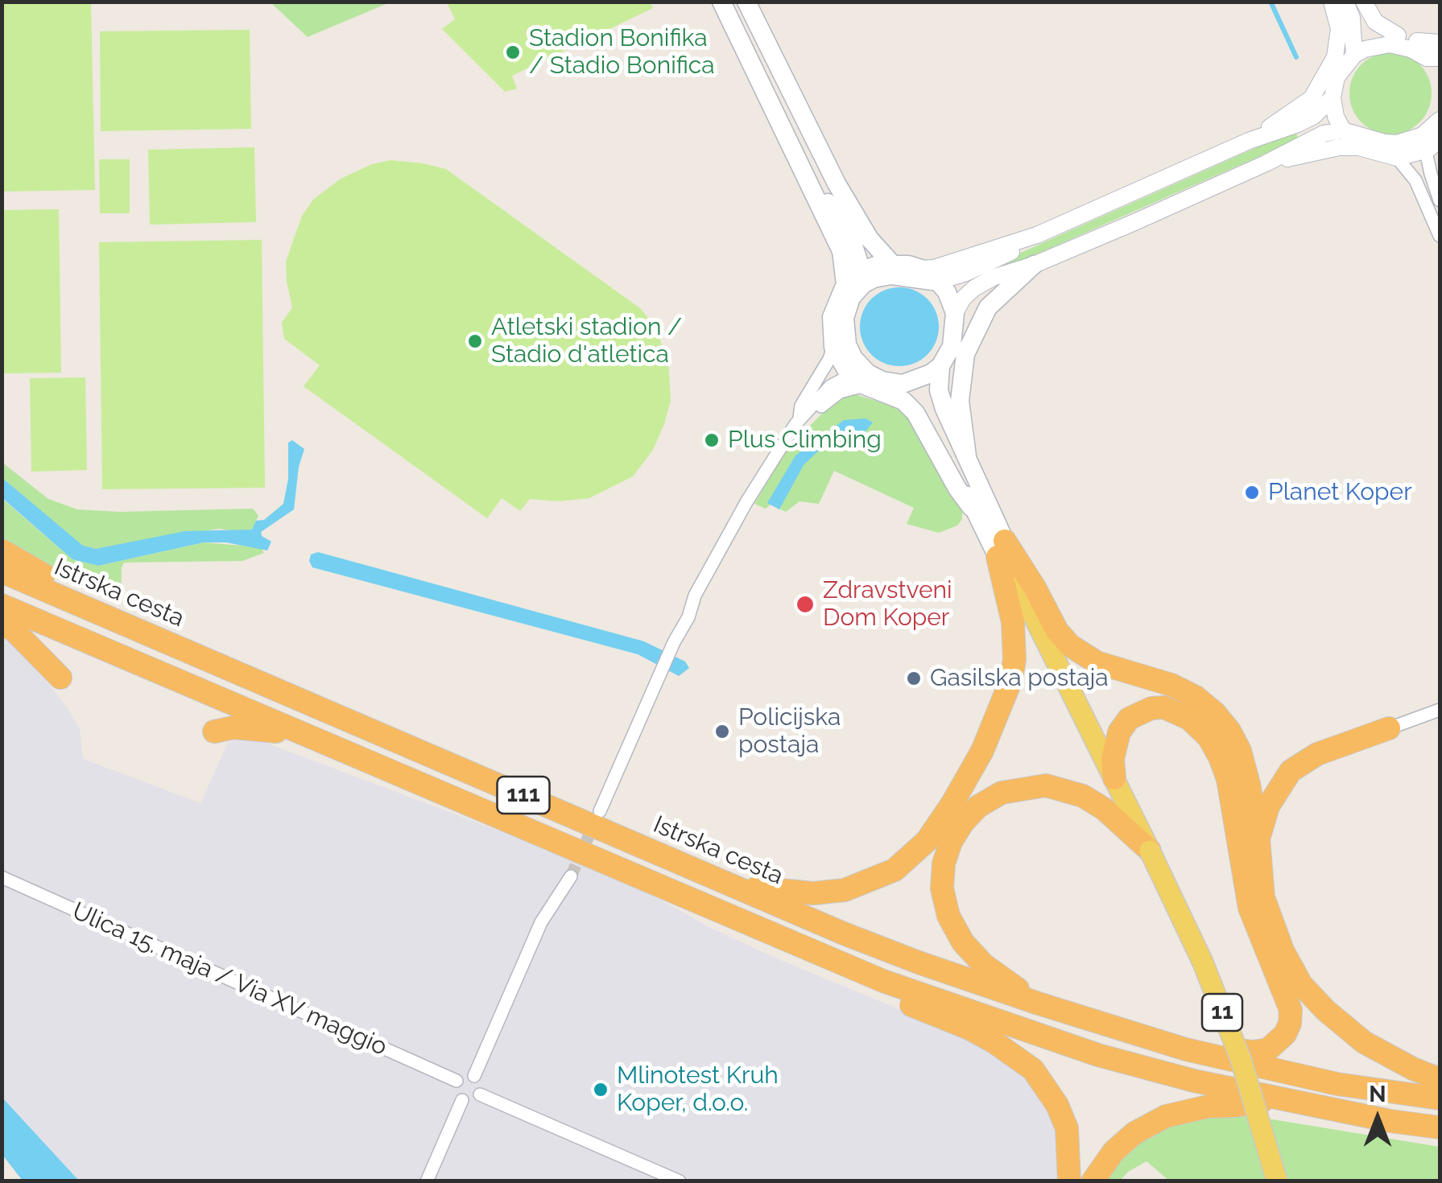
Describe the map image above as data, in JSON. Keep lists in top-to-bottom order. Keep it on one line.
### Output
{"streets":{"highway":["Istrska cesta","111","11"],"street":["Ulica 15. maja / Via XV maggio"]},"places":["Stadion Bonifika / Stadio Bonifica","Atletski stadion / Stadio d'atletica","Plus Climbing","Planet Koper","Zdravstveni Dom Koper","Gasilska postaja","Policijska postaja","Mlinotest Kruh Koper, d.o.o."],"north":"top"}
